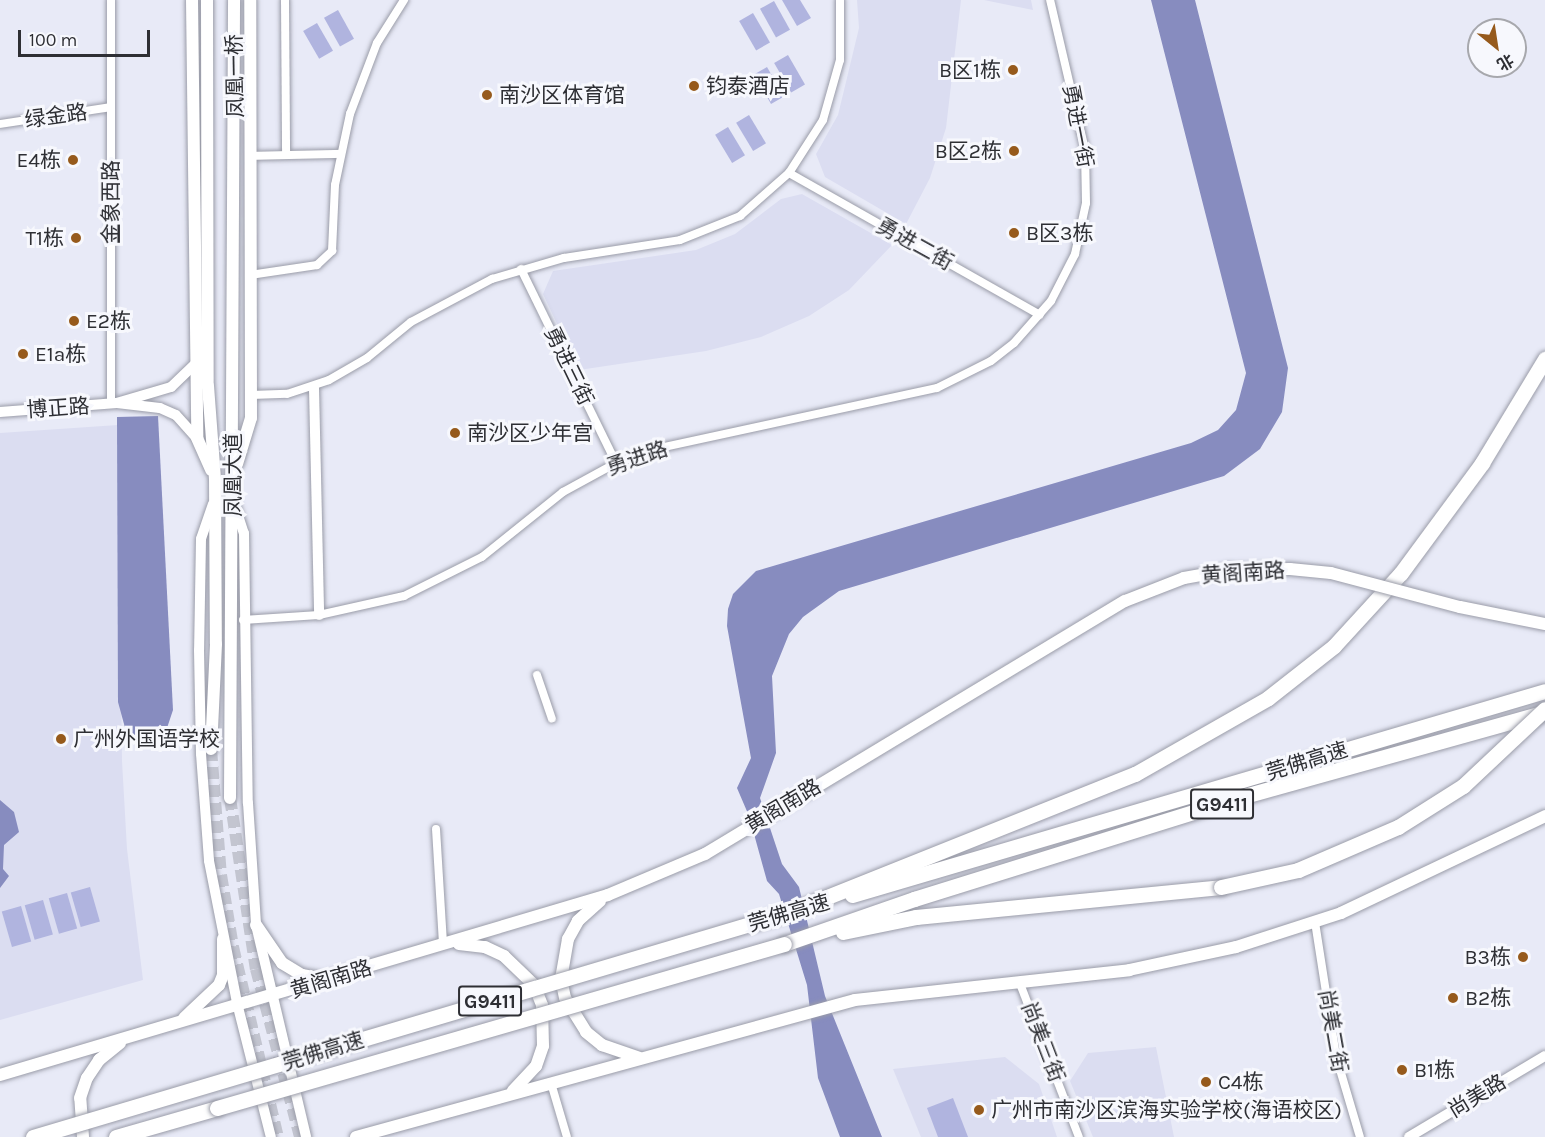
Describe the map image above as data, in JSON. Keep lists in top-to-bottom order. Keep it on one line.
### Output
{"streets":{"highway":["莞佛高速","G9411"],"main road":["凤凰一桥","博正路","凤凰大道","黄阁南路","尚美路"],"street":["绿金路","勇进一街","金象西路","勇进二街","勇进三街","勇进路","尚美二街","尚美三街"]},"crossings":[["凤凰一桥","凤凰大道"],["绿金路","金象西路"],["勇进一街","勇进二街"],["勇进一街","勇进路"],["金象西路","博正路"],["勇进二街","勇进路"],["勇进三街","勇进路"]],"places":["B区1栋","钧泰酒店","南沙区体育馆","B区2栋","E4栋","B区3栋","T1栋","E2栋","E1a栋","南沙区少年宫","广州外国语学校","B3栋","B2栋","B1栋","C4栋","广州市南沙区滨海实验学校(海语校区)"],"scale_bar":"100 m","north":"bottom right"}
